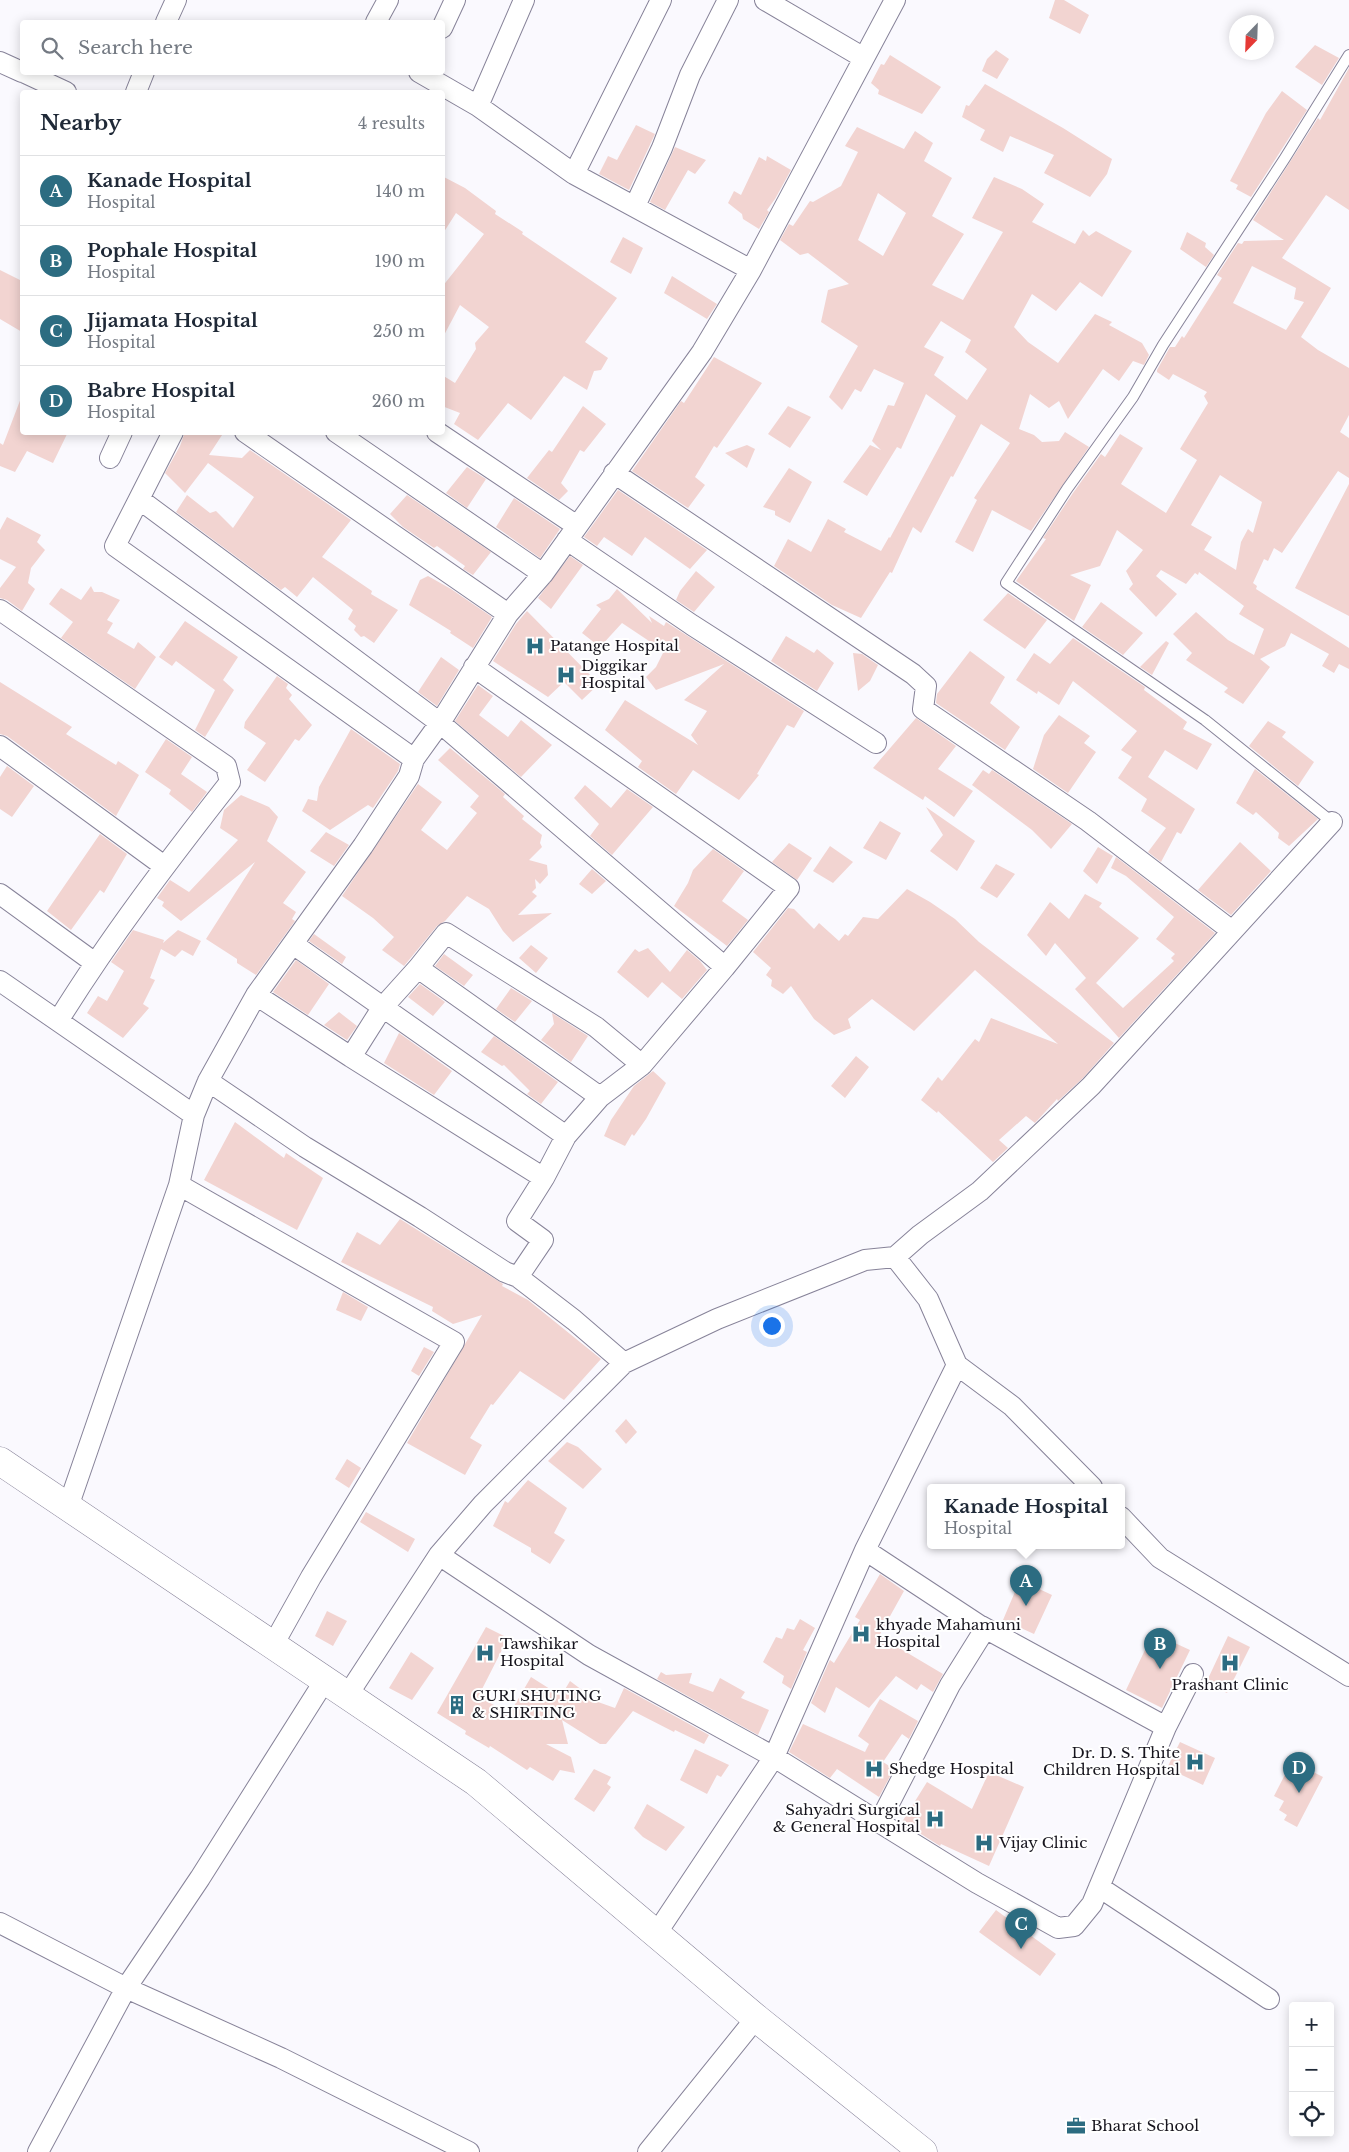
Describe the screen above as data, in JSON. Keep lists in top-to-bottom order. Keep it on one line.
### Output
{"places":{"hospital":["Patange Hospital","Diggikar Hospital","khyade Mahamuni Hospital","Tawshikar Hospital","Prashant Clinic","Dr. D. S. Thite Children Hospital","Shedge Hospital","Sahyadri Surgical & General Hospital","Vijay Clinic"],"building":["GURI SHUTING & SHIRTING"],"office":["Bharat School"]},"north":"bottom left","page":{"search":"Search here","heading":["Nearby","4 results"],"list":[{"mark":"A","name":"Kanade Hospital","note":"Hospital","value":"140 m"},{"mark":"B","name":"Pophale Hospital","note":"Hospital","value":"190 m"},{"mark":"C","name":"Jijamata Hospital","note":"Hospital","value":"250 m"},{"mark":"D","name":"Babre Hospital","note":"Hospital","value":"260 m"}],"popup":["Kanade Hospital","Hospital"],"pins":["A","B","D","C"],"map_buttons":["+","−"]}}
